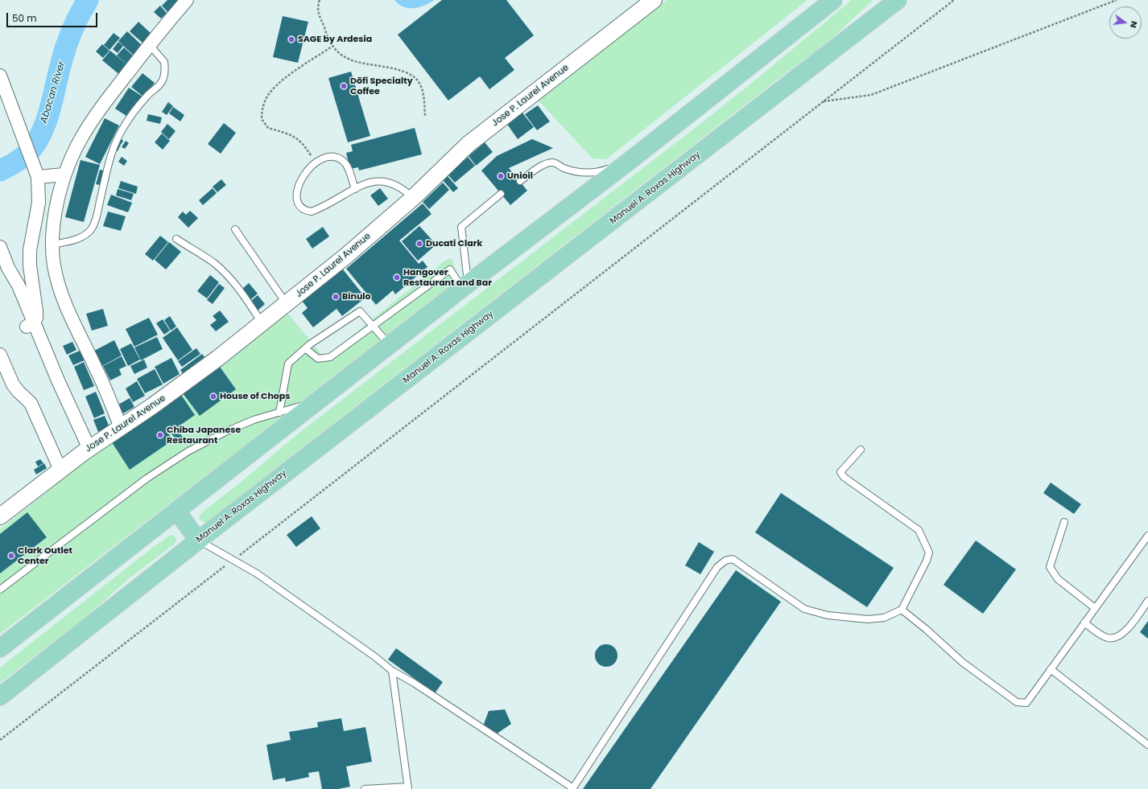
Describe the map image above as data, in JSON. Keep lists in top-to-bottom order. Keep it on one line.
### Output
{"streets":{"main road":["Manuel A. Roxas Highway"],"street":["Jose P. Laurel Avenue"]},"water":["Abacan River"],"places":["SAGE by Ardesia","Dōfi Specialty Coffee","Unioil","Ducati Clark","Hangover Restaurant and Bar","Binulo","House of Chops","Chiba Japanese Restaurant","Clark Outlet Center"],"scale_bar":"50 m","north":"right"}
